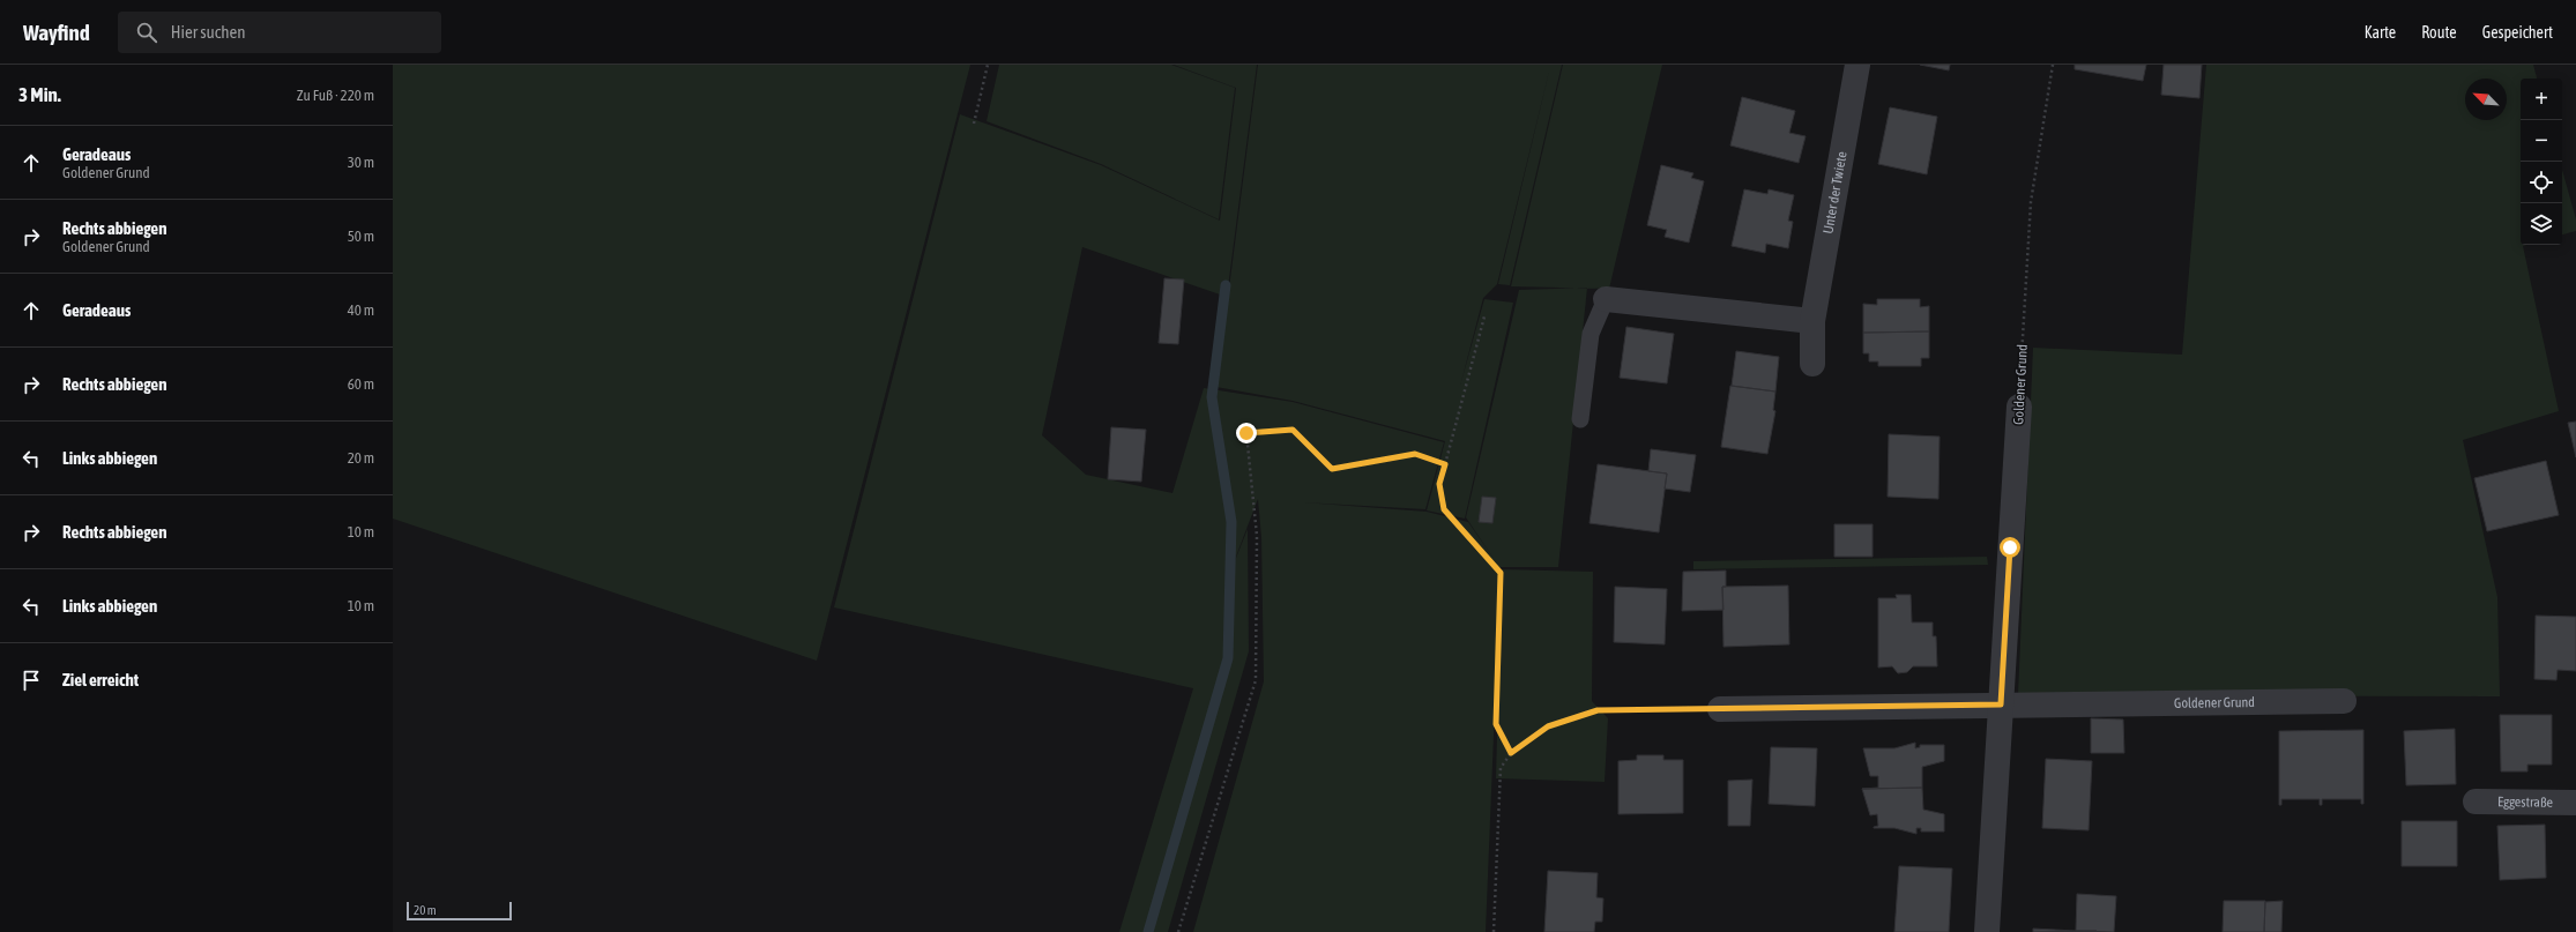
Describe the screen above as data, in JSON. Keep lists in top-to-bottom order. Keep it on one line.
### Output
{"streets":{"street":["Unter der Twiete","Goldener Grund","Eggestraße"]},"scale_bar":"20 m","north":"top left","page":{"header":"Wayfind","search":"Hier suchen","nav":["Karte","Route","Gespeichert"],"heading":["3 Min.","Zu Fuß · 220 m"],"map_buttons":["+","−"],"list":[["Geradeaus","Goldener Grund","30 m"],["Rechts abbiegen","Goldener Grund","50 m"],["Geradeaus","40 m"],["Rechts abbiegen","60 m"],["Links abbiegen","20 m"],["Rechts abbiegen","10 m"],["Links abbiegen","10 m"],"Ziel erreicht"],"scale":"20 m"}}
